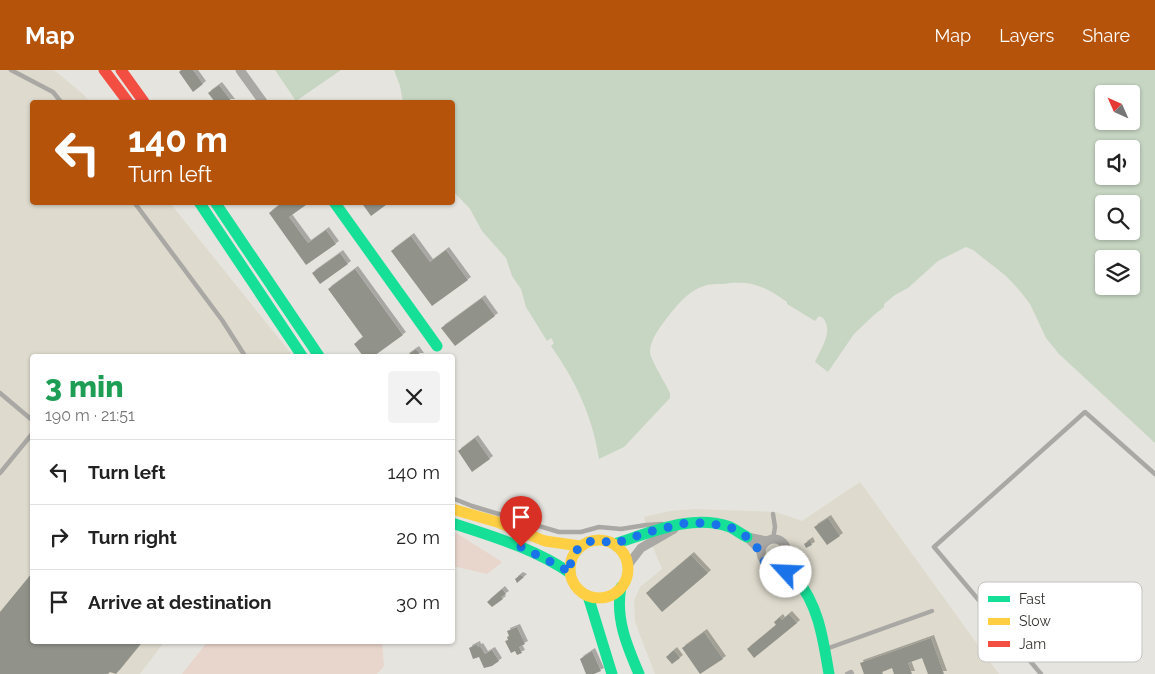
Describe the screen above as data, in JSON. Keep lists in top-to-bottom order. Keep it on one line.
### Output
{"legend":["Fast","Slow","Jam"],"north":"top left","page":{"header":"Map","nav":["Map","Layers","Share"],"turn":["140 m","Turn left"],"heading":["3 min","190 m · 21:51"],"list":[{"name":"Turn left","value":"140 m"},{"name":"Turn right","value":"20 m"},{"name":"Arrive at destination","value":"30 m"}]}}
